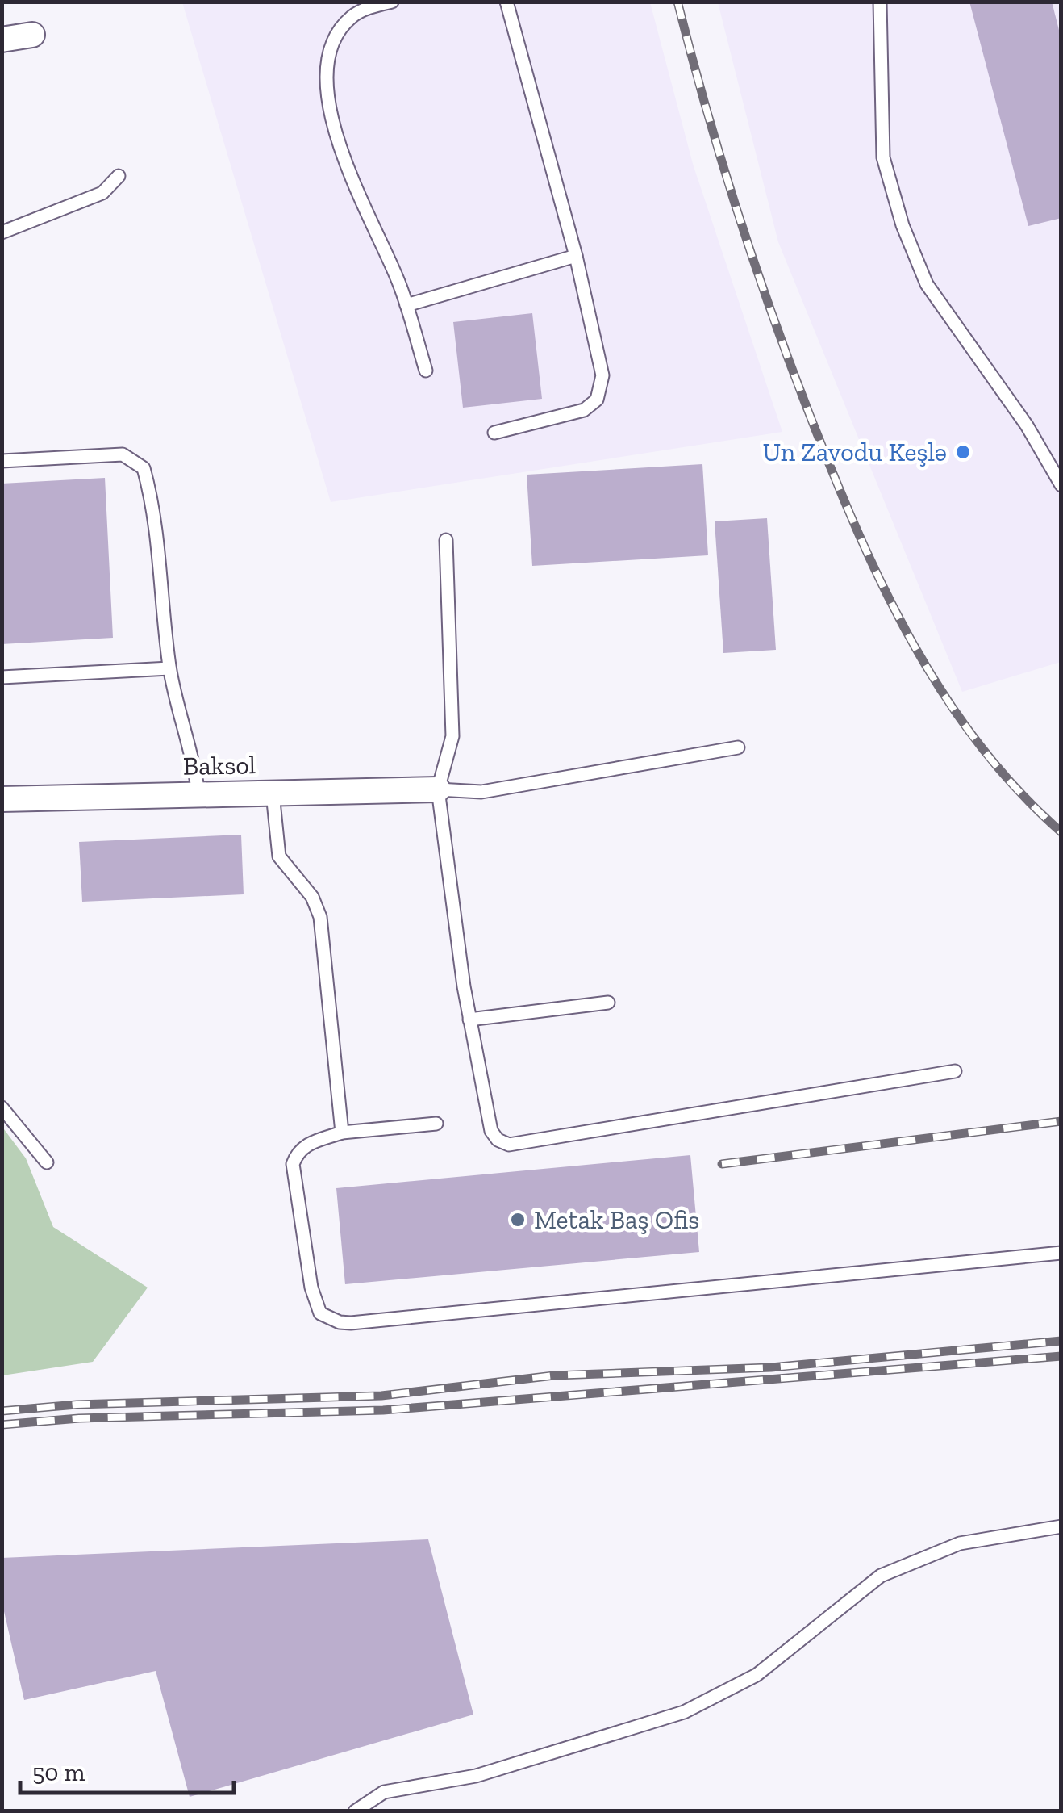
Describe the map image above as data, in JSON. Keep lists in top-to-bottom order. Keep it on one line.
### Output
{"streets":{"street":["Baksol"]},"places":["Un Zavodu Keşlə","Metak Baş Ofis"],"scale_bar":"50 m"}
